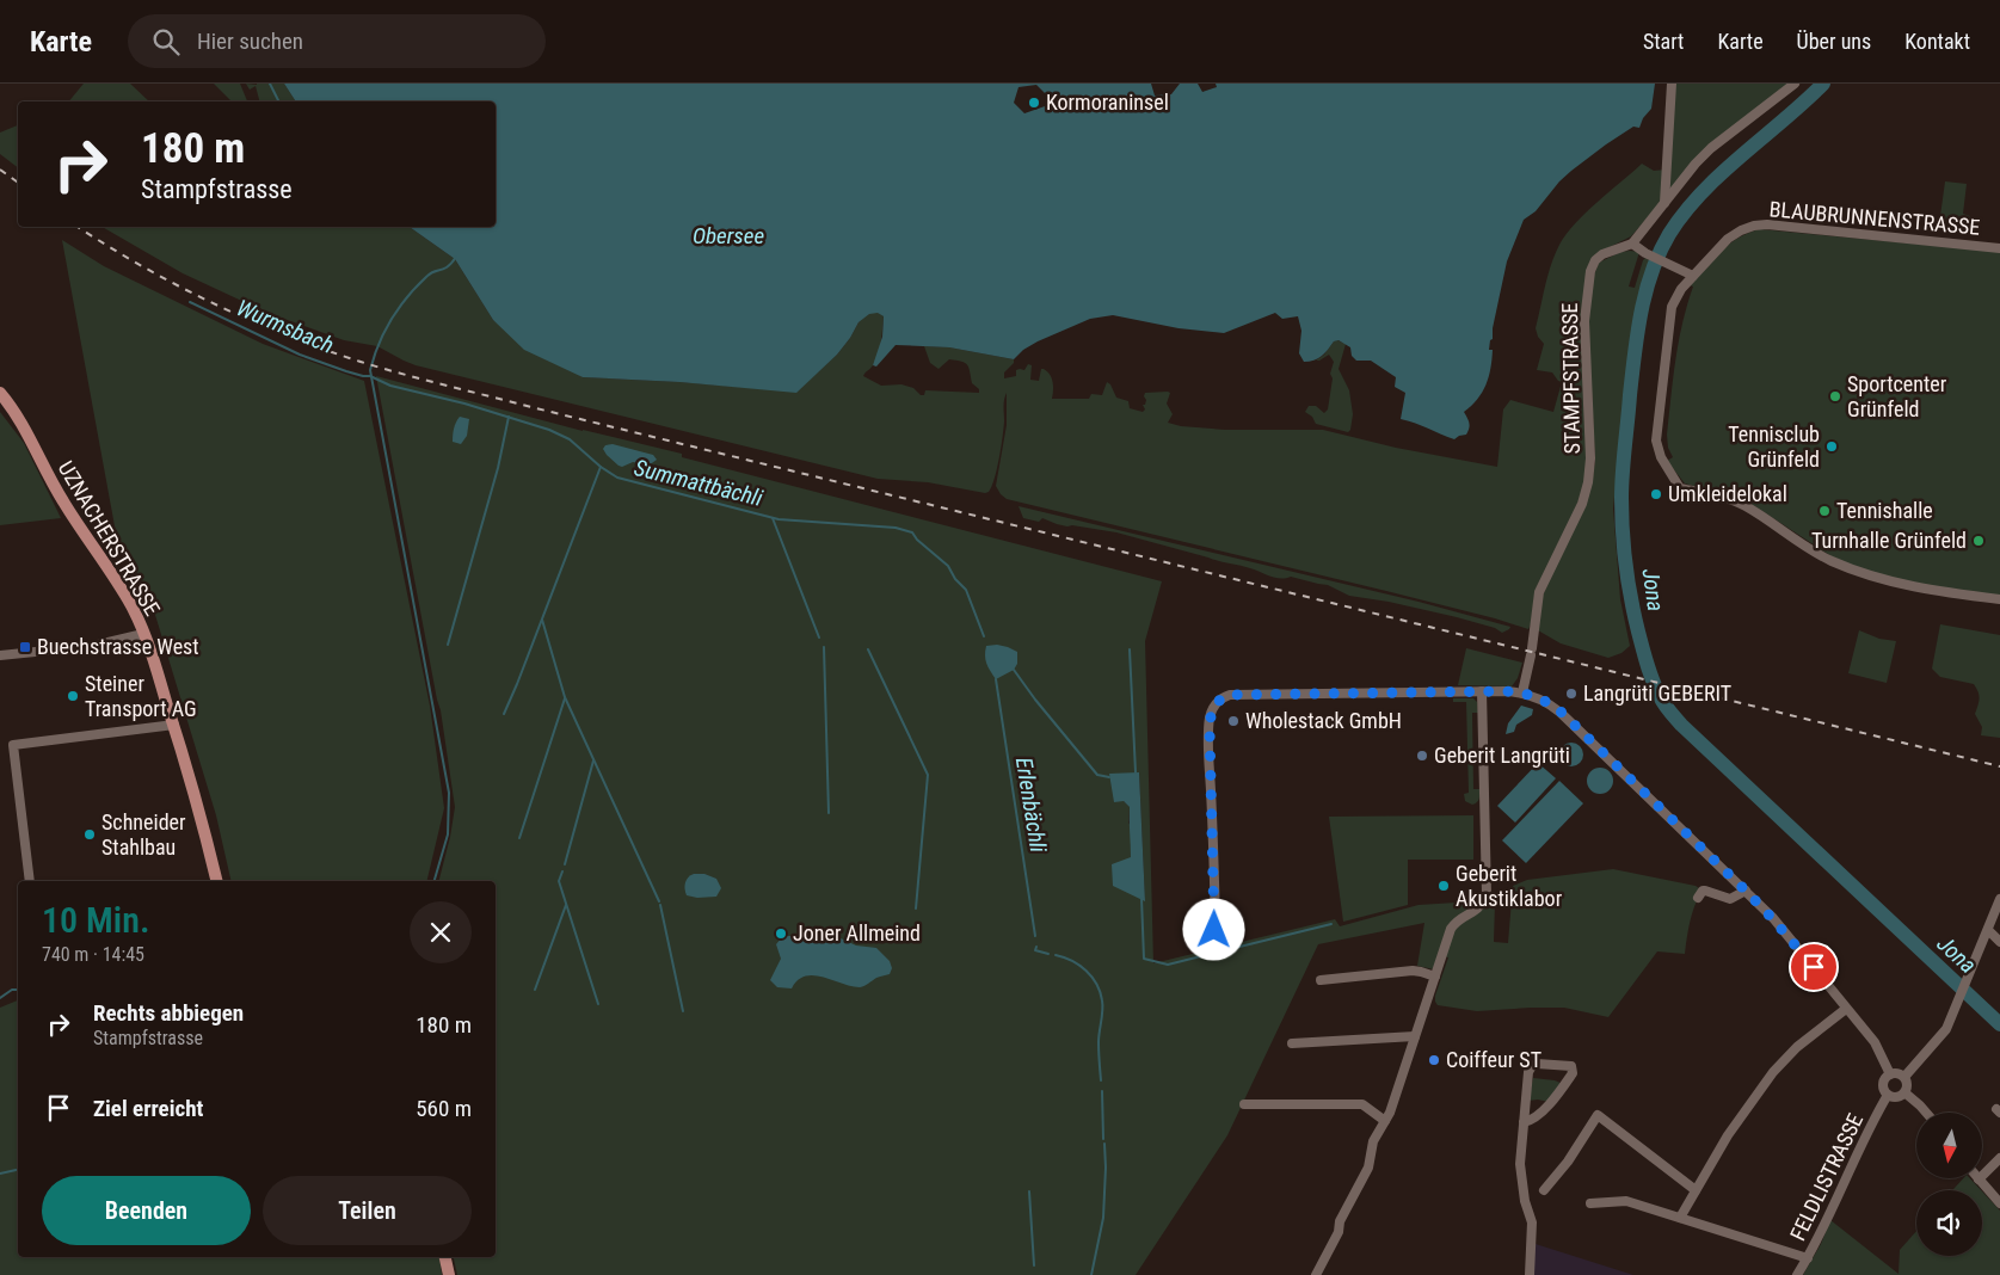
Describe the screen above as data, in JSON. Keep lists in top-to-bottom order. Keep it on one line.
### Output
{"streets":{"main road":["UZNACHERSTRASSE"],"street":["BLAUBRUNNENSTRASSE","STAMPFSTRASSE","FELDLISTRASSE"]},"water":["Obersee","Wurmsbach","Summattbächli","Jona","Erlenbächli"],"places":{"other":["Kormoraninsel","Sportcenter Grünfeld","Tennisclub Grünfeld","Umkleidelokal","Tennishalle","Turnhalle Grünfeld","Langrüti GEBERIT","Steiner Transport AG","Wholestack GmbH","Geberit Langrüti","Schneider Stahlbau","Geberit Akustiklabor","Joner Allmeind","Coiffeur ST"],"transit":["Buechstrasse West"]},"north":"bottom","page":{"header":"Karte","search":"Hier suchen","nav":["Start","Karte","Über uns","Kontakt"],"turn":["180 m","Stampfstrasse"],"heading":["10 Min.","740 m · 14:45"],"list":[{"name":"Rechts abbiegen","note":"Stampfstrasse","value":"180 m"},{"name":"Ziel erreicht","value":"560 m"}],"buttons":["Beenden","Teilen"]}}
